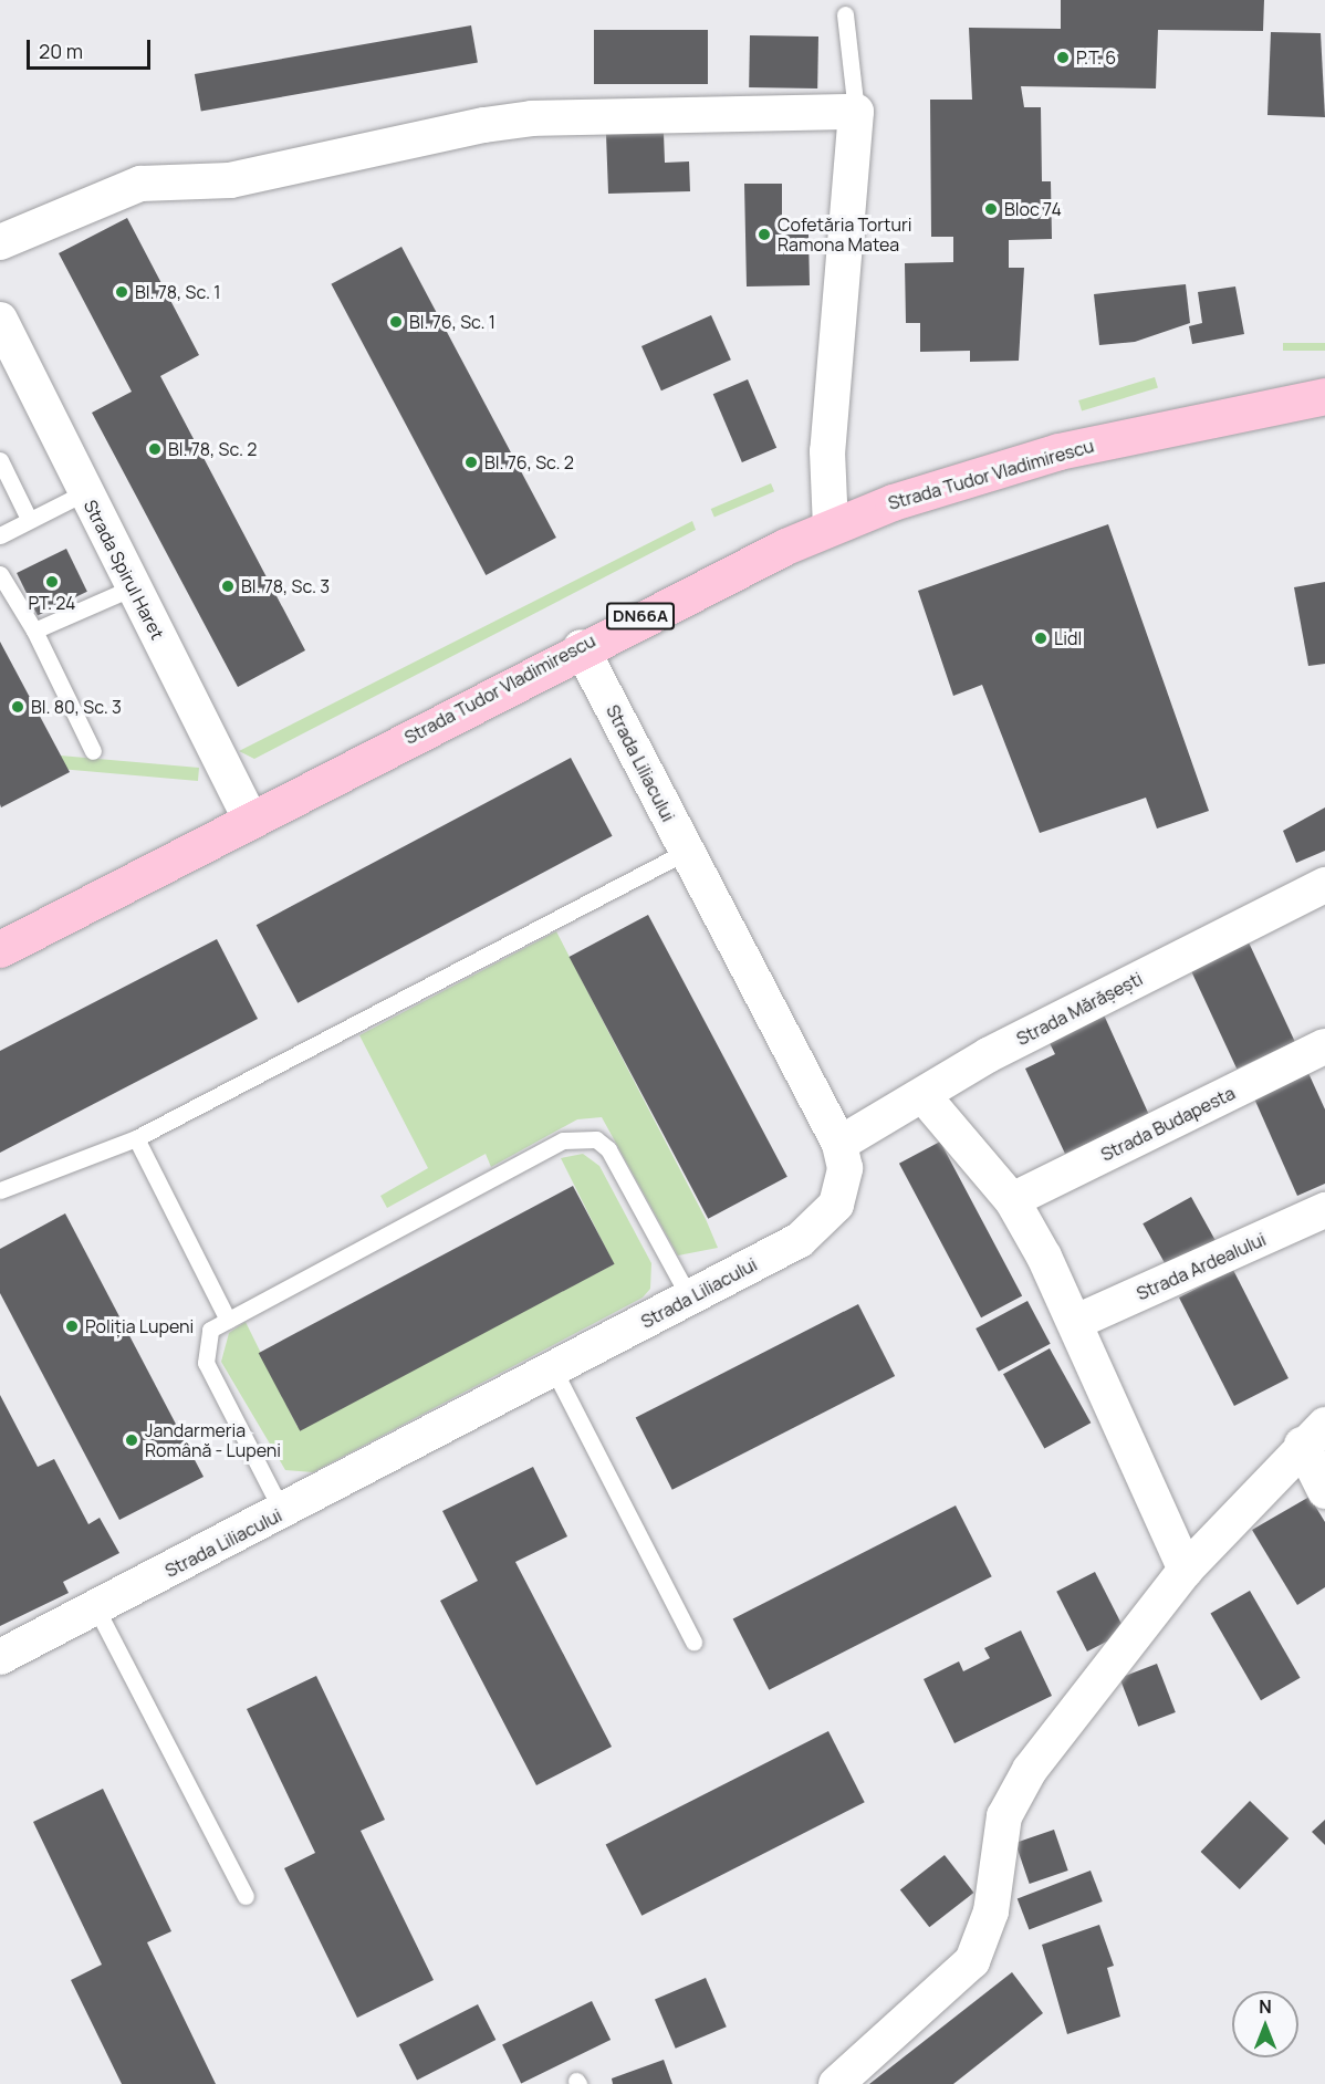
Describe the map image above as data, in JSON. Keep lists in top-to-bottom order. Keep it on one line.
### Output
{"streets":{"main road":["Strada Tudor Vladimirescu","DN66A"],"street":["Strada Spirul Haret","Strada Liliacului","Strada Mărășești","Strada Budapesta","Strada Ardealului"]},"crossings":[["Strada Tudor Vladimirescu","Strada Spirul Haret"],["Strada Tudor Vladimirescu","Strada Liliacului"],["Strada Liliacului","Strada Mărășești"]],"places":["P.T. 6","Bloc 74","Cofetăria Torturi Ramona Matea","Bl. 78, Sc. 1","Bl. 76, Sc. 1","Bl. 78, Sc. 2","Bl. 76, Sc. 2","PT. 24","Bl. 78, Sc. 3","Lidl","Bl. 80, Sc. 3","Poliția Lupeni","Jandarmeria Română - Lupeni"],"scale_bar":"20 m","north":"top"}
